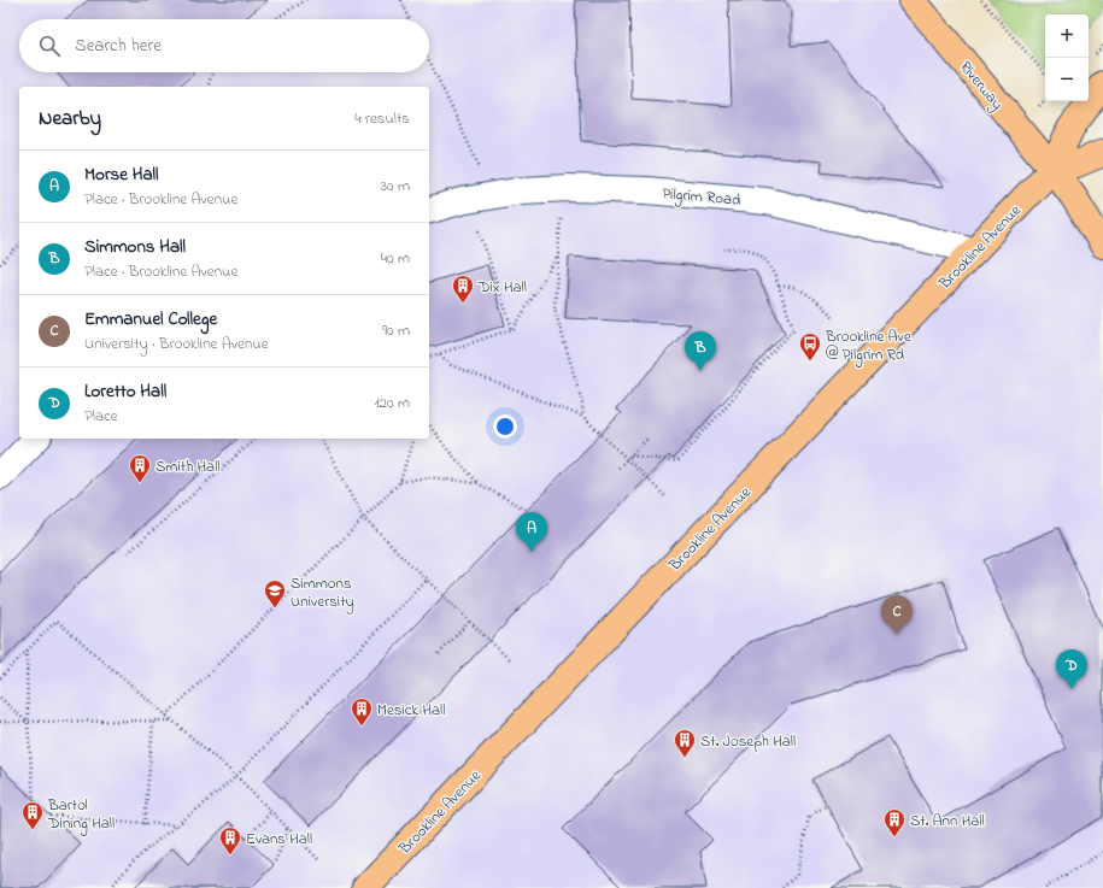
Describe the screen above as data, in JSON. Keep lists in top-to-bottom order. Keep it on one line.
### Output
{"streets":{"main road":["Riverway","Brookline Avenue"],"street":["Pilgrim Road"]},"crossings":[["Riverway","Brookline Avenue"],["Pilgrim Road","Brookline Avenue"]],"places":{"building":["Dix Hall","Smith Hall","Mesick Hall","St. Joseph Hall","Bartol Dining Hall","St. Ann Hall","Evans Hall"],"bus stop":["Brookline Ave @ Pilgrim Rd"],"school or university":["Simmons University"]},"page":{"map_buttons":["+","−"],"search":"Search here","heading":["Nearby","4 results"],"list":[{"mark":"A","name":"Morse Hall","note":"Place · Brookline Avenue","value":"30 m"},{"mark":"B","name":"Simmons Hall","note":"Place · Brookline Avenue","value":"40 m"},{"mark":"C","name":"Emmanuel College","note":"University · Brookline Avenue","value":"90 m"},{"mark":"D","name":"Loretto Hall","note":"Place","value":"120 m"}],"pins":["B","A","C","D"]}}
